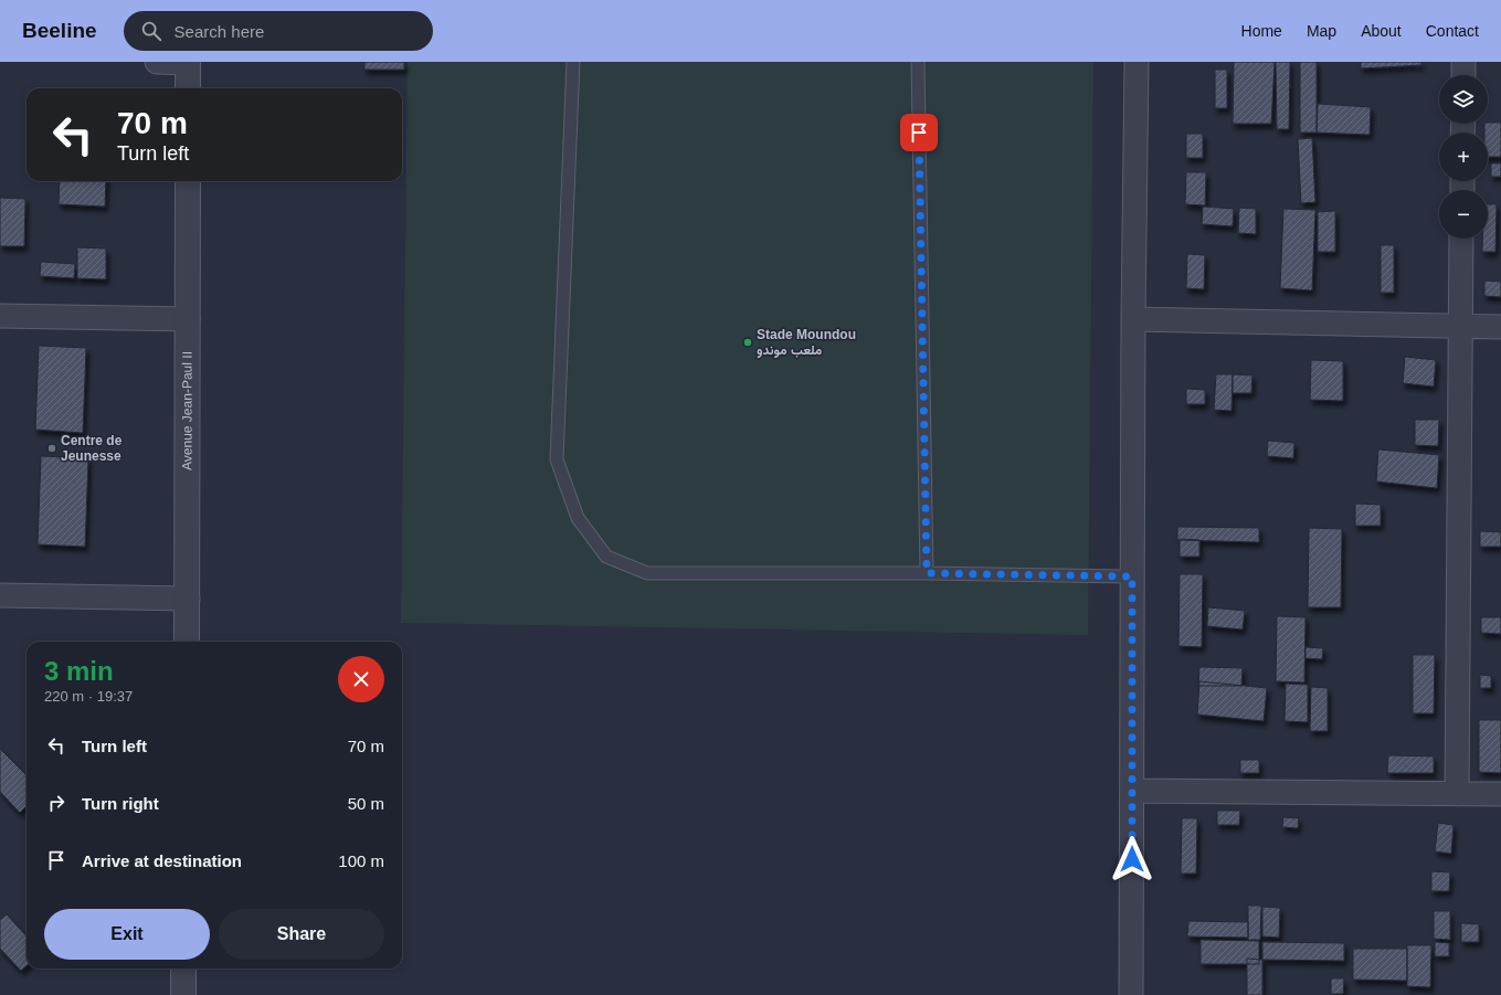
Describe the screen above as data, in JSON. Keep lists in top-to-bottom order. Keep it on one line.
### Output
{"streets":{"street":["Avenue Jean-Paul II"]},"places":["Stade Moundou ملعب موندو","Centre de Jeunesse"],"page":{"header":"Beeline","search":"Search here","nav":["Home","Map","About","Contact"],"map_buttons":["+","−"],"turn":["70 m","Turn left"],"heading":["3 min","220 m · 19:37"],"list":[{"name":"Turn left","value":"70 m"},{"name":"Turn right","value":"50 m"},{"name":"Arrive at destination","value":"100 m"}],"buttons":["Exit","Share"]}}
